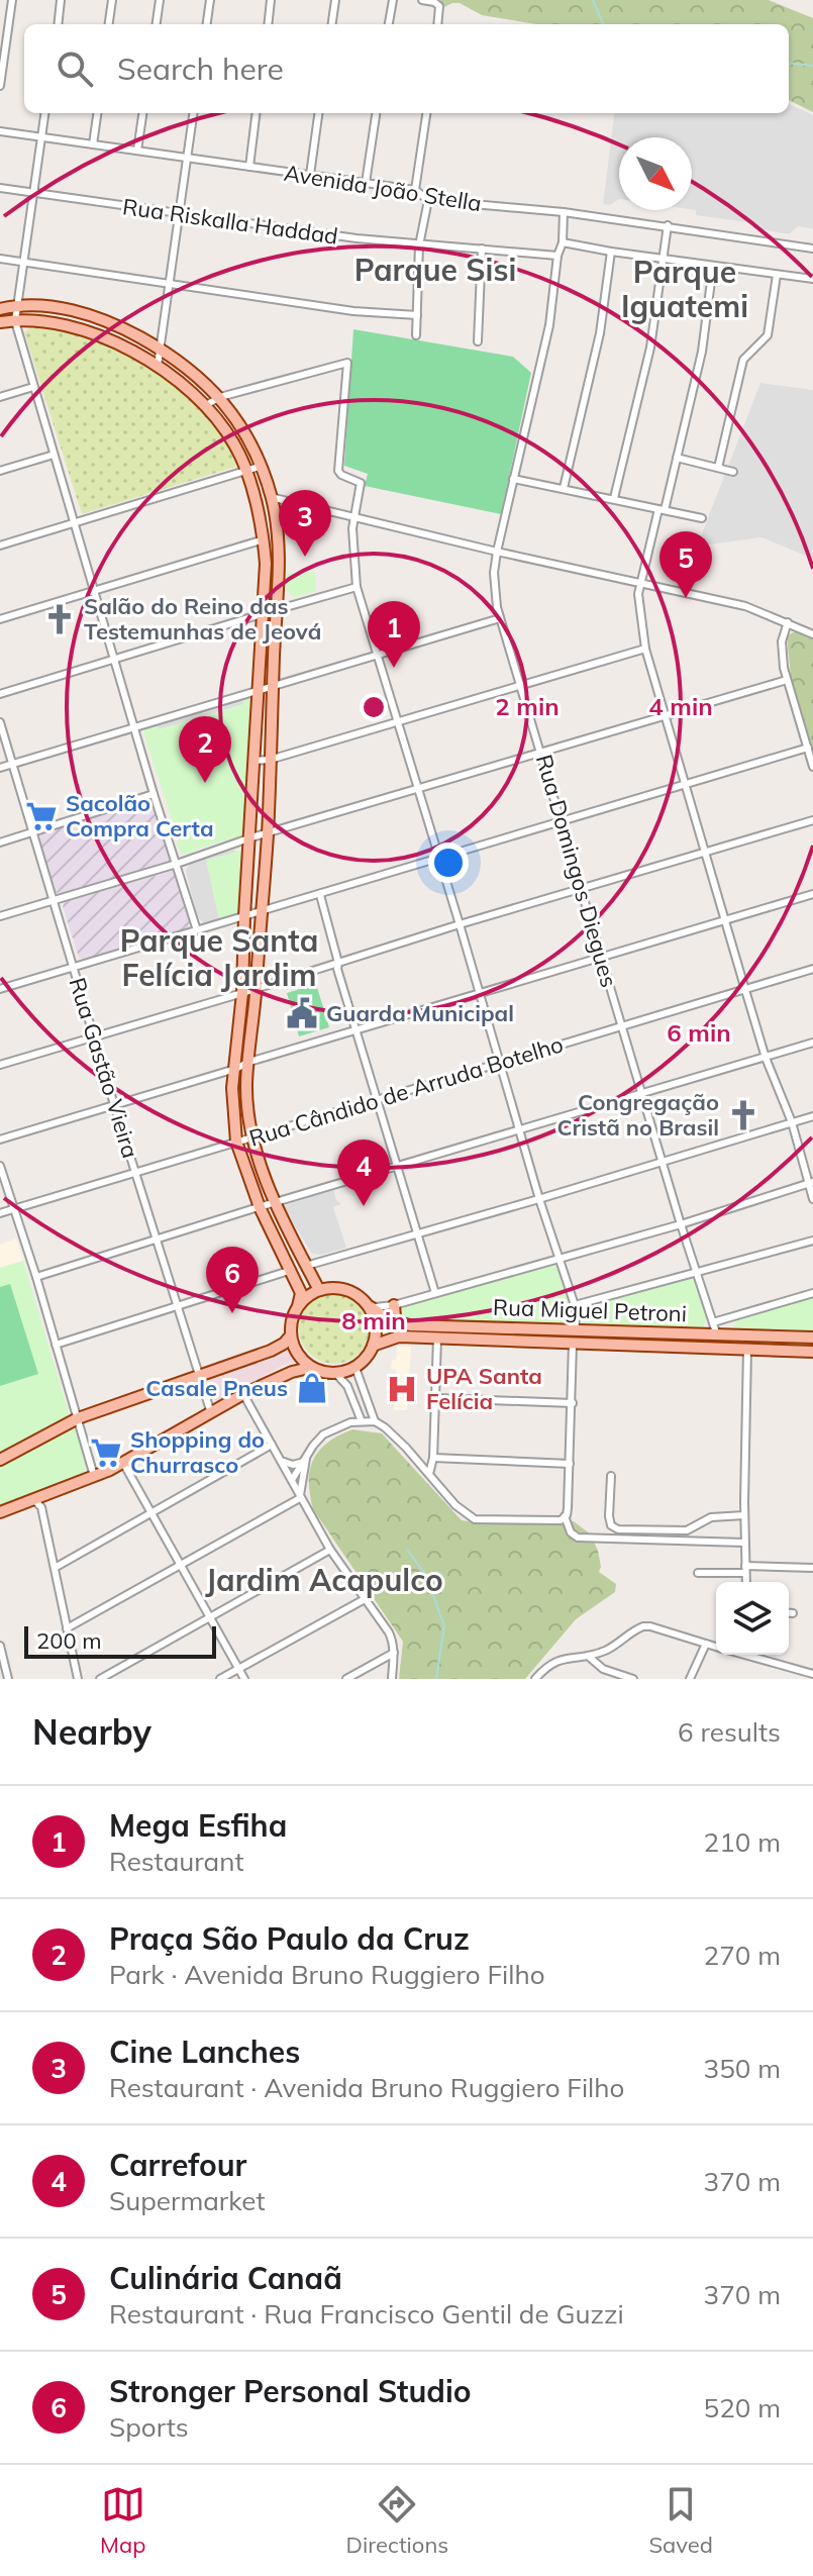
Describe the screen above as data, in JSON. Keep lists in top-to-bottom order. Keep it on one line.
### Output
{"streets":{"main road":["Rua Miguel Petroni"],"street":["Avenida João Stella","Rua Riskalla Haddad","Rua Domingos Diegues","Rua Gastão Vieira","Rua Cândido de Arruda Botelho"]},"crossings":[["Avenida João Stella","Rua Domingos Diegues"],["Rua Riskalla Haddad","Rua Domingos Diegues"],["Rua Domingos Diegues","Rua Cândido de Arruda Botelho"],["Rua Domingos Diegues","Rua Miguel Petroni"],["Rua Gastão Vieira","Rua Cândido de Arruda Botelho"]],"districts":["Parque Sisi","Parque Iguatemi","Parque Santa Felícia Jardim","Jardim Acapulco"],"places":{"church":["Salão do Reino das Testemunhas de Jeová","Congregação Cristã no Brasil"],"supermarket":["Sacolão Compra Certa","Shopping do Churrasco"],"public building":["Guarda Municipal"],"shop":["Casale Pneus"],"hospital":["UPA Santa Felícia"]},"scale_bar":"200 m","north":"bottom right","page":{"search":"Search here","pins":["3","5","1","2","4","6"],"scale":"200 m","heading":["Nearby","6 results"],"list":[{"mark":"1","name":"Mega Esfiha","note":"Restaurant","value":"210 m"},{"mark":"2","name":"Praça São Paulo da Cruz","note":"Park · Avenida Bruno Ruggiero Filho","value":"270 m"},{"mark":"3","name":"Cine Lanches","note":"Restaurant · Avenida Bruno Ruggiero Filho","value":"350 m"},{"mark":"4","name":"Carrefour","note":"Supermarket","value":"370 m"},{"mark":"5","name":"Culinária Canaã","note":"Restaurant · Rua Francisco Gentil de Guzzi","value":"370 m"},{"mark":"6","name":"Stronger Personal Studio","note":"Sports","value":"520 m"}],"nav":["Map","Directions","Saved"]},"rings":["2 min","4 min","6 min","8 min"]}
